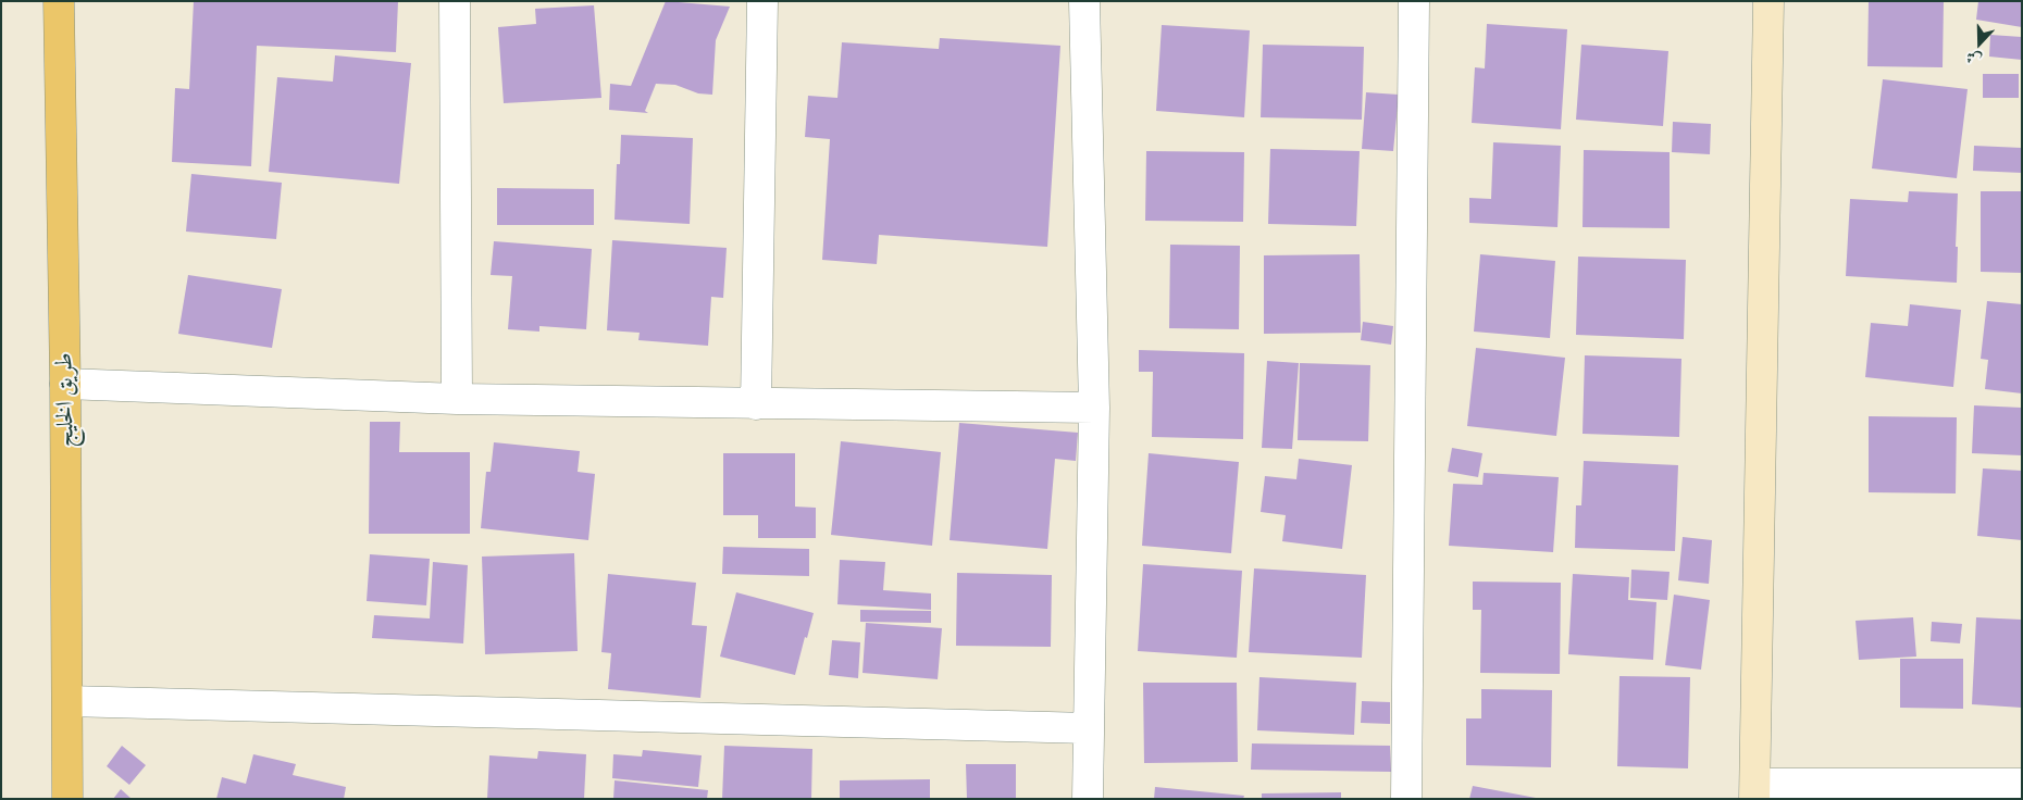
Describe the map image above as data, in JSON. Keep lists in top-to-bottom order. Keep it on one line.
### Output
{"streets":{"main road":["طريق الخليج"]},"north":"bottom"}
